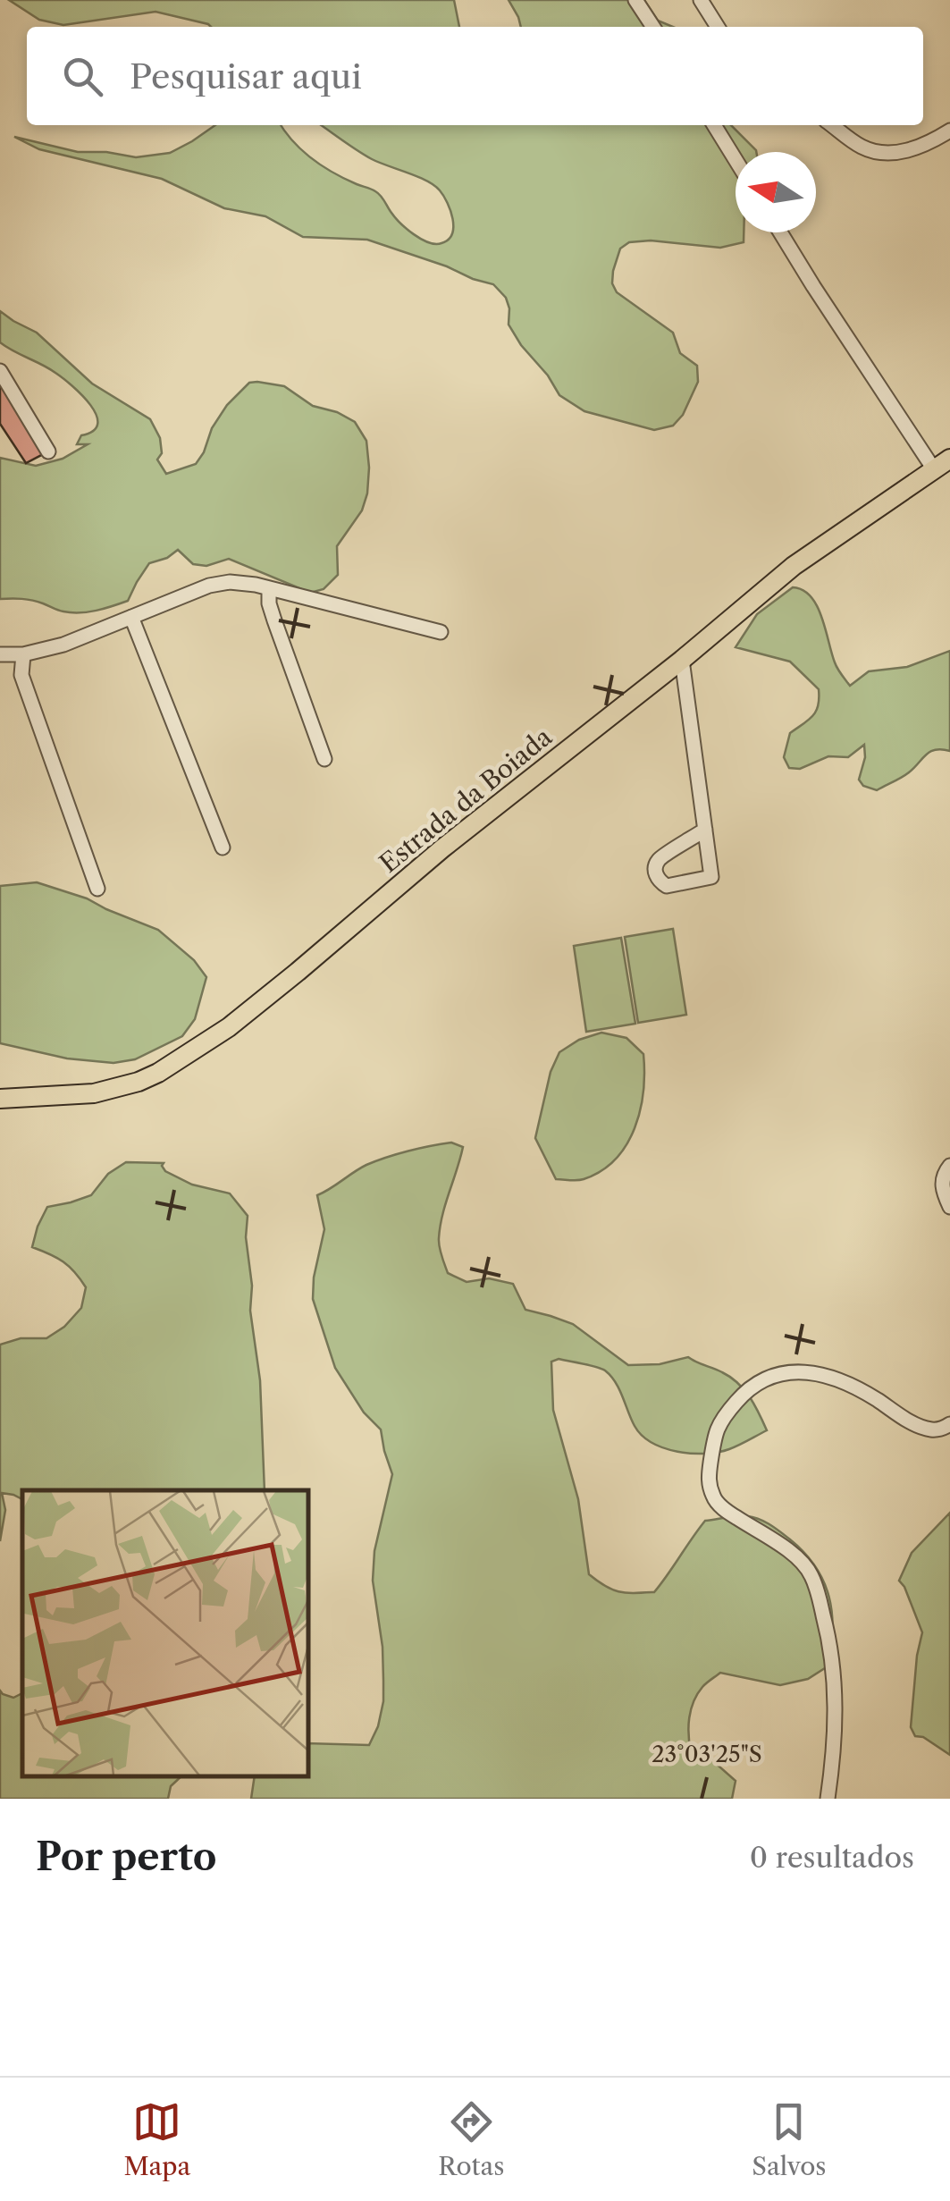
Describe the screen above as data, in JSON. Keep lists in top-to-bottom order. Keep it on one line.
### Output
{"streets":{"main road":["Estrada da Boiada"]},"north":"left","page":{"search":"Pesquisar aqui","heading":["Por perto","0 resultados"],"nav":["Mapa","Rotas","Salvos"]},"coordinates":["23°03'25\"S"]}
